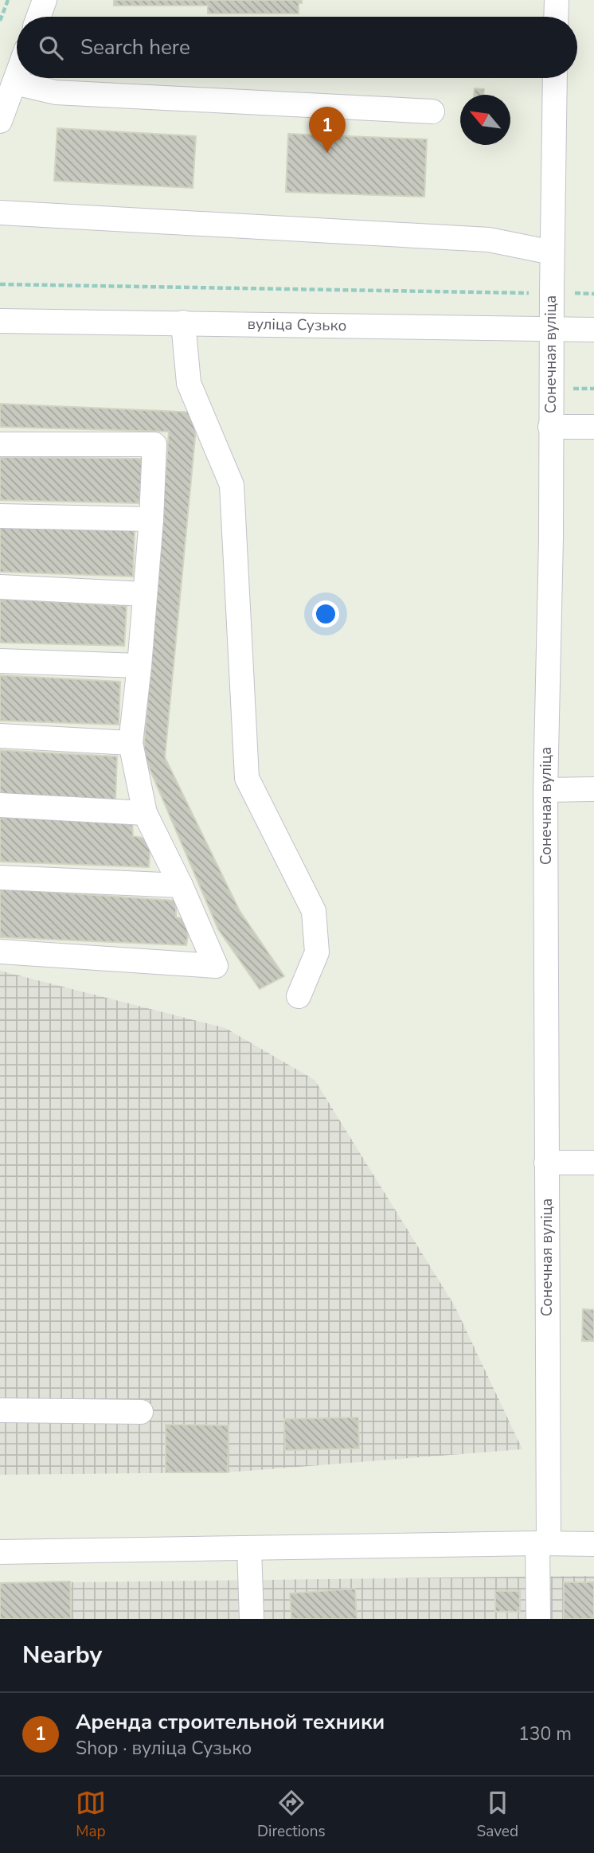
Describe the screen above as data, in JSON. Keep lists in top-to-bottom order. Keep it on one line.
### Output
{"streets":{"street":["вуліца Сузько","Сонечная вуліца"]},"crossings":[["вуліца Сузько","Сонечная вуліца"]],"north":"top left","page":{"search":"Search here","pins":"1","heading":"Nearby","list":[{"mark":"1","name":"Аренда строительной техники","note":"Shop · вуліца Сузько","value":"130 m"}],"nav":["Map","Directions","Saved"]}}
